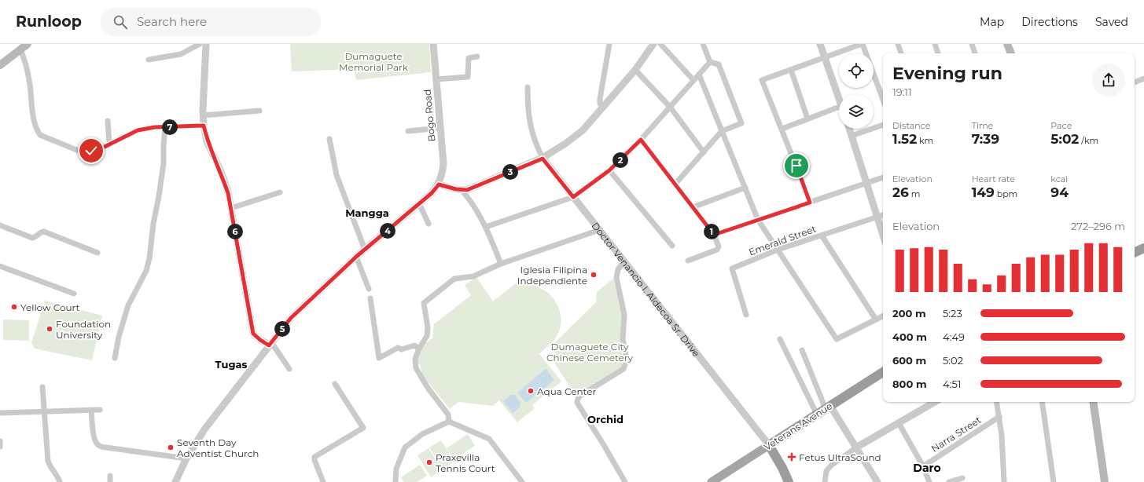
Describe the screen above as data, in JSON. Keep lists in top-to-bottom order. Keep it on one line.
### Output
{"streets":{"highway":["Doctor Venancio I. Aldecoa Sr. Drive","Veterans Avenue"],"street":["Bogo Road","Emerald Street","Narra Street"]},"crossings":[["Doctor Venancio I. Aldecoa Sr. Drive","Veterans Avenue"]],"districts":["Mangga","Tugas","Orchid","Daro"],"parks":["Dumaguete Memorial Park","Dumaguete City Chinese Cemetery"],"places":{"other":["Iglesia Filipina Independiente","Yellow Court","Foundation University","Aqua Center","Seventh Day Adventist Church","Praxevilla Tennis Court"],"health":["Fetus UltraSound"]},"page":{"header":"Runloop","search":"Search here","nav":["Map","Directions","Saved"],"heading":["Evening run","19:11"],"stats":[["Distance","1.52 km"],["Time","7:39"],["Pace","5:02 /km"],["Elevation","26 m"],["Heart rate","149 bpm"],["kcal","94"]],"pins":["7","2","3","4","1","6","5"],"chart":["Elevation","272–296 m"],"list":[{"name":"200 m","note":"5:23"},{"name":"400 m","note":"4:49"},{"name":"600 m","note":"5:02"},{"name":"800 m","note":"4:51"}]}}
